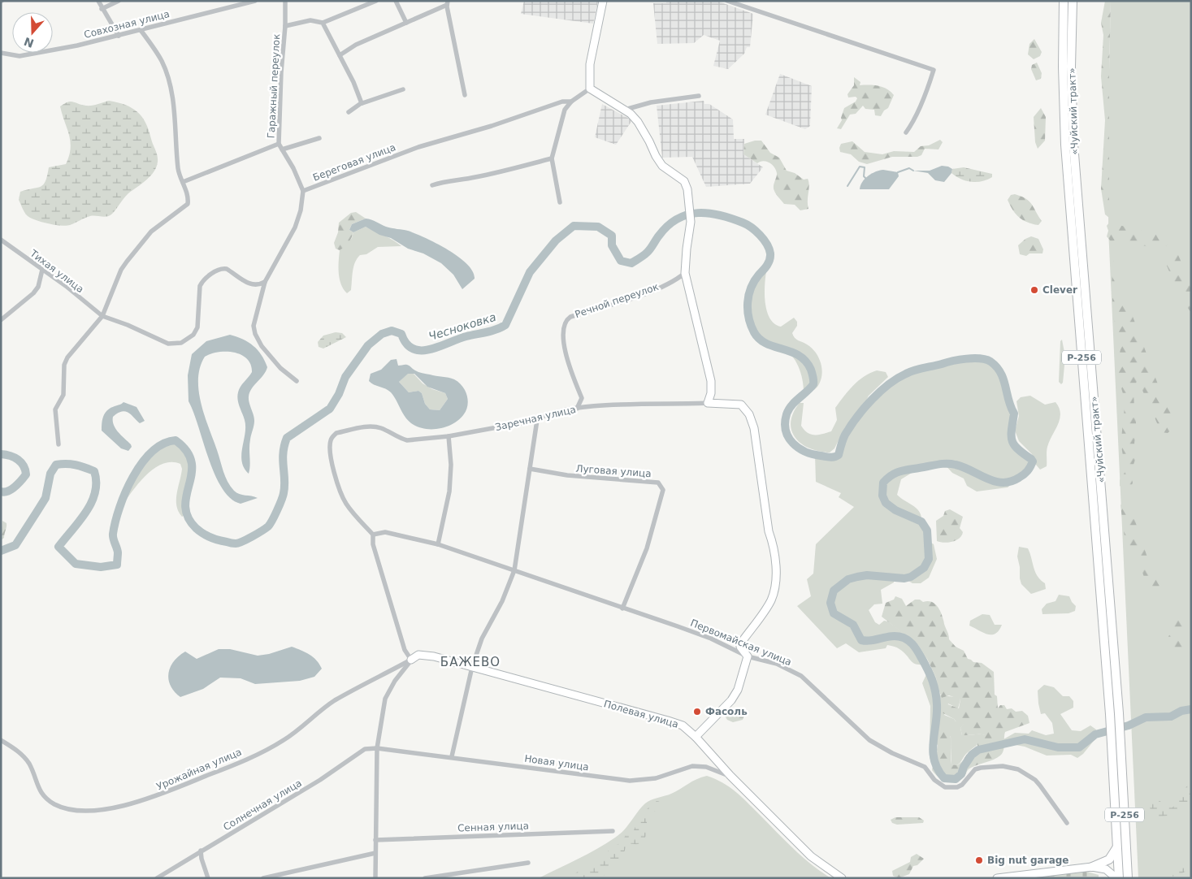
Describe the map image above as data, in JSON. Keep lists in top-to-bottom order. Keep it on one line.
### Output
{"streets":{"highway":["«Чуйский тракт»","Р-256"],"street":["Совхозная улица","Гаражный переулок","Береговая улица","Тихая улица","Речной переулок","Заречная улица","Луговая улица","Первомайская улица","Полевая улица","Новая улица","Урожайная улица","Солнечная улица","Сенная улица"]},"crossings":[["Гаражный переулок","Береговая улица"],["Береговая улица","Тихая улица"],["Речной переулок","Заречная улица"],["Заречная улица","Первомайская улица"],["Луговая улица","Первомайская улица"],["Полевая улица","Новая улица"],["Полевая улица","Урожайная улица"],["Новая улица","Солнечная улица"]],"districts":["БАЖЕВО"],"water":["Чесноковка"],"places":["Clever","Фасоль","Big nut garage"],"north":"bottom"}
